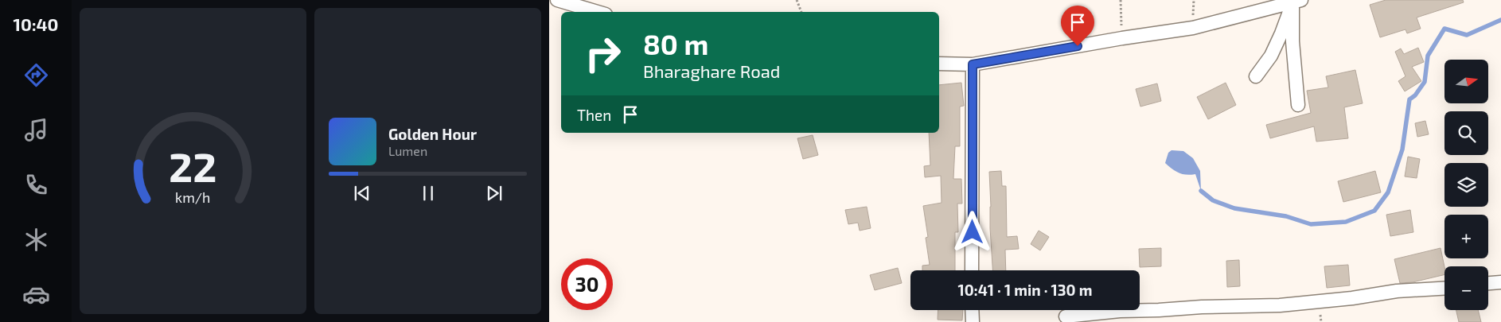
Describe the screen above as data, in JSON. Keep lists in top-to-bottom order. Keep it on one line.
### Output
{"north":"right","page":{"tabs":"10:40","turn":["80 m","Bharaghare Road"],"map_buttons":["+","−"],"then":"Then","song":["Golden Hour","Lumen"],"limit":"30","trip":"10:41 · 1 min · 130 m","gauge":["22","km/h"]}}
